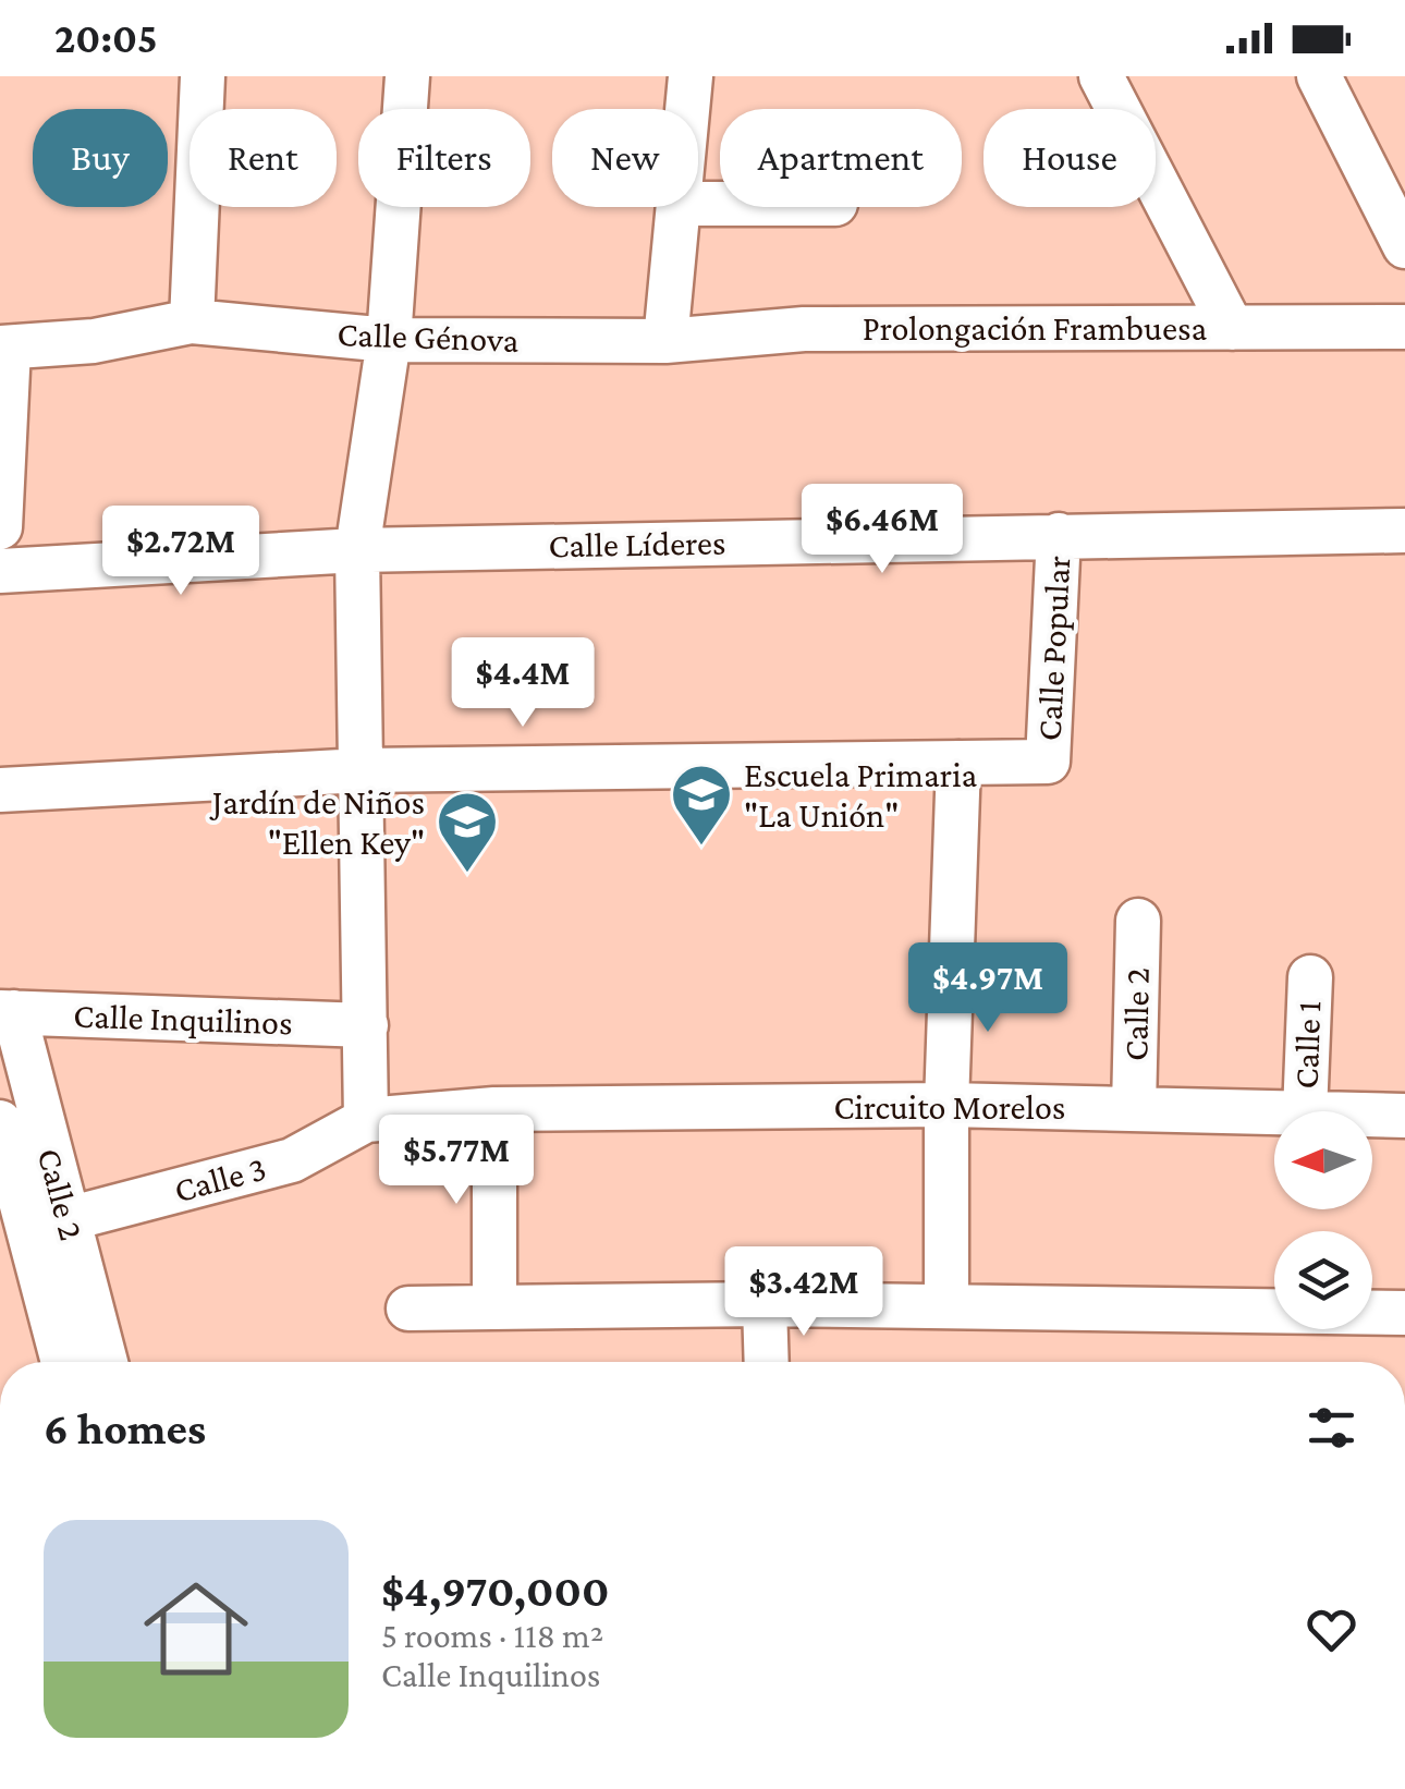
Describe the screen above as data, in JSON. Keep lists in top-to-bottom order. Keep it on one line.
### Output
{"streets":{"street":["Prolongación Frambuesa","Calle Génova","Calle Líderes","Calle Popular","Calle 2","Calle Inquilinos","Calle 1","Circuito Morelos","Calle 3"]},"crossings":[["Prolongación Frambuesa","Calle Génova"],["Calle Líderes","Calle Popular"],["Calle 2","Calle Inquilinos"],["Calle 2","Circuito Morelos"],["Calle 2","Calle 3"],["Circuito Morelos","Calle 3"]],"places":{"school or university":["Escuela Primaria \"La Unión\"","Jardín de Niños \"Ellen Key\""]},"north":"left","page":{"status":"20:05","chip":["Buy","Rent","Filters","New","Apartment","House"],"price":["$6.46M","$2.72M","$4.4M","$4.97M","$5.77M","$3.42M"],"heading":"6 homes","list":[{"name":"$4,970,000","note":"5 rooms · 118 m² · Calle Inquilinos"}]}}
